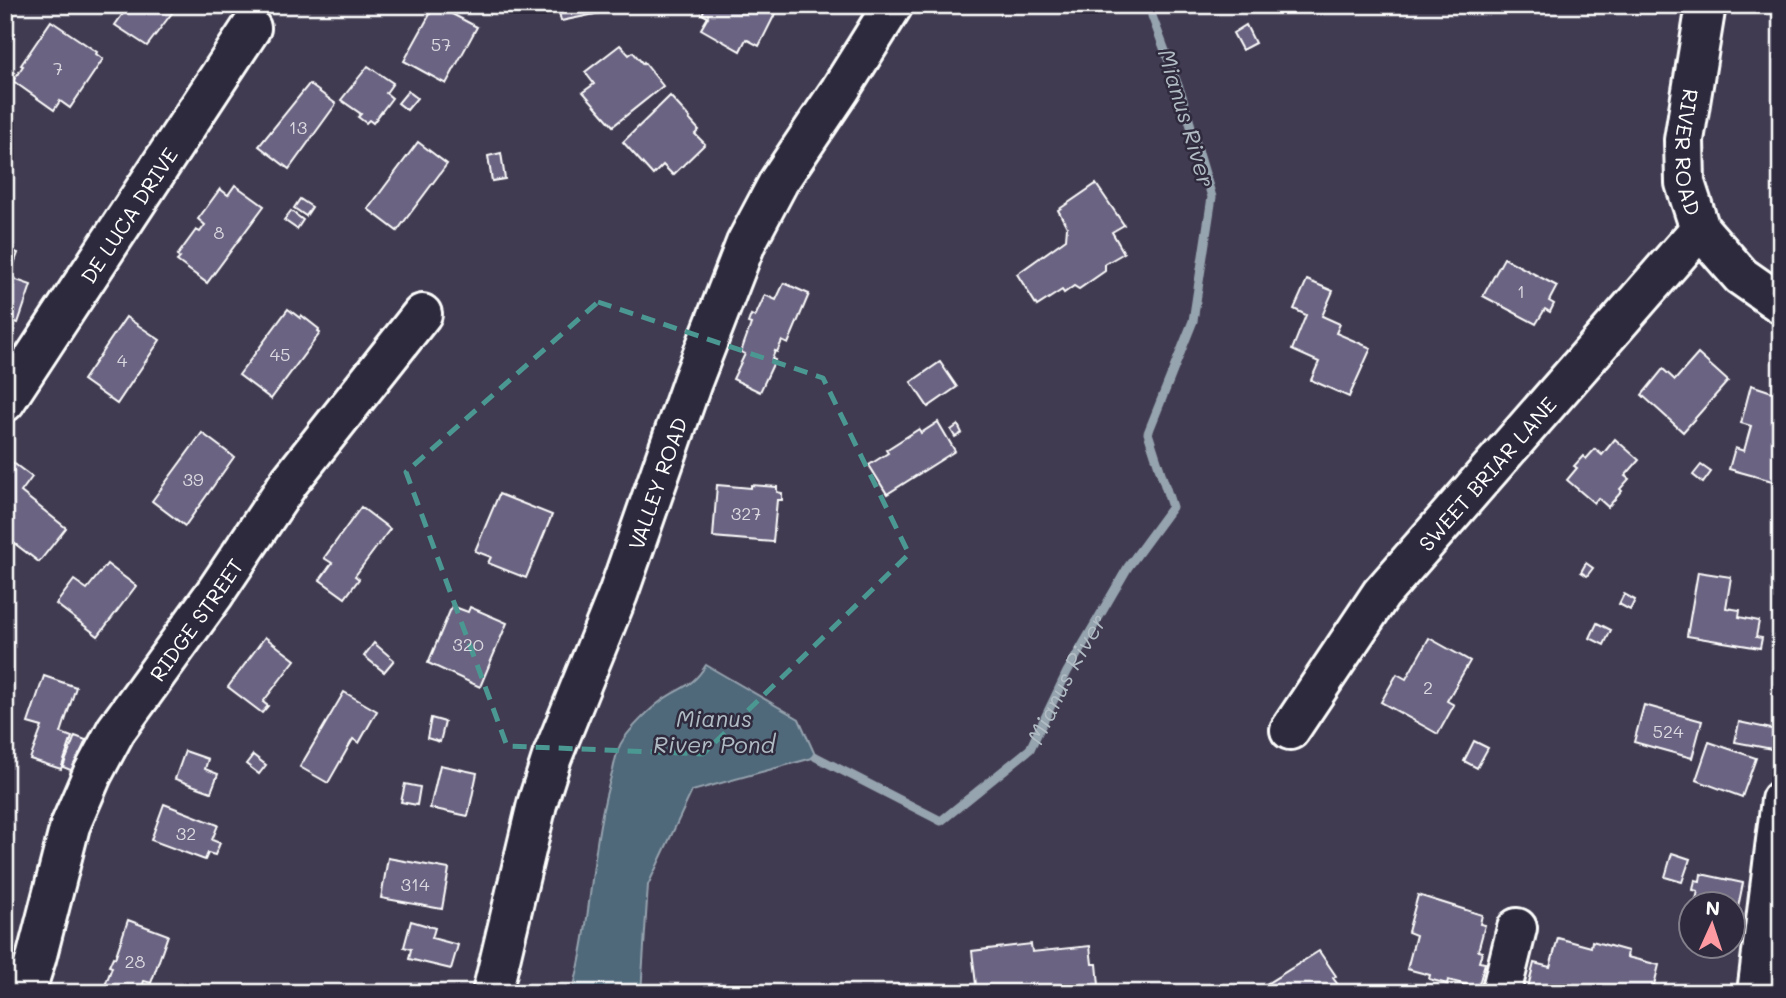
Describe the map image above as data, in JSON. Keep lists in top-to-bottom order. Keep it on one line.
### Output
{"streets":{"street":["RIVER ROAD","DE LUCA DRIVE","SWEET BRIAR LANE","VALLEY ROAD","RIDGE STREET"]},"crossings":[["RIVER ROAD","SWEET BRIAR LANE"]],"water":["Mianus River","Mianus River Pond"],"house_numbers":["57","7","13","8","1","45","4","39","327","320","2","524","32","314","28"],"north":"top"}
